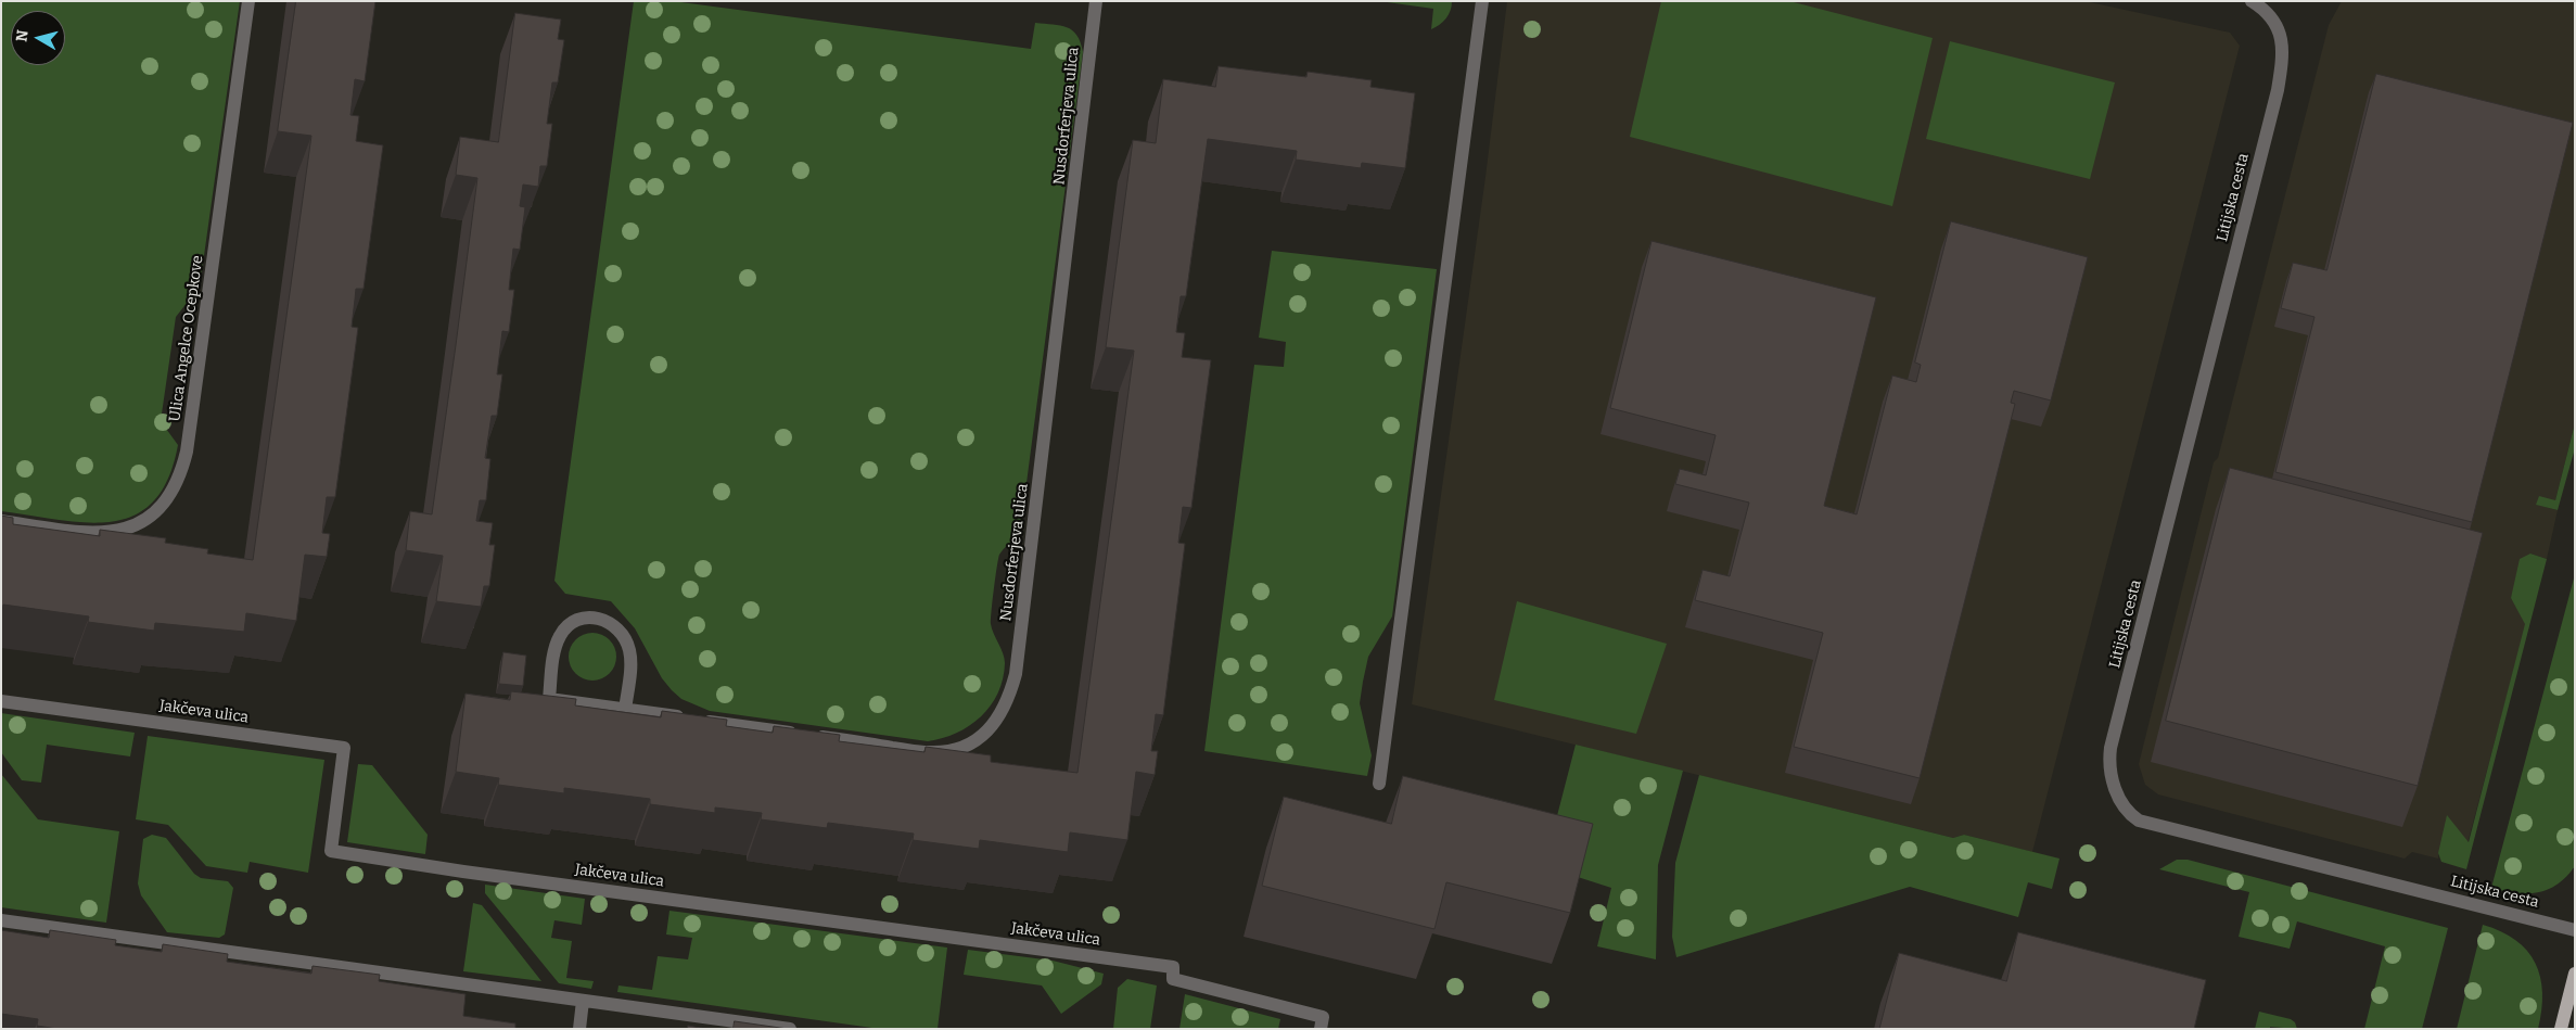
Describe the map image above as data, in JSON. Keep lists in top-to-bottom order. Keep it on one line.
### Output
{"streets":{"street":["Nusdorferjeva ulica","Litijska cesta","Ulica Angelce Ocepkove","Jakčeva ulica"]},"north":"left"}
